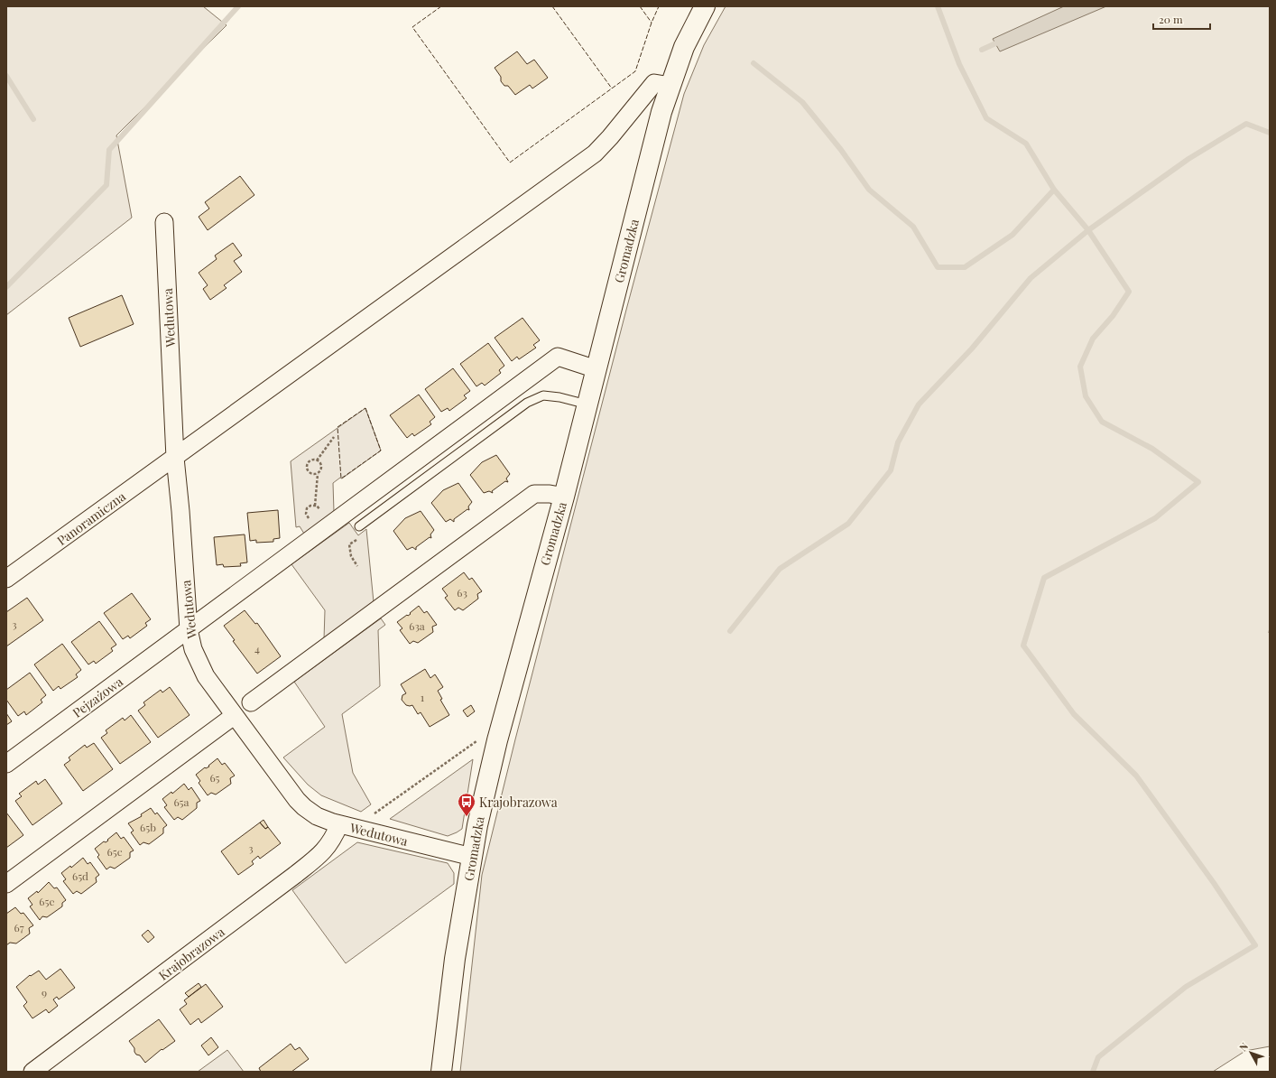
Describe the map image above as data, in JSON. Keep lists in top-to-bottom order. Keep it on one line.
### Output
{"streets":{"street":["Gromadzka","Wedutowa","Panoramiczna","Pejzażowa","Krajobrazowa"]},"crossings":[["Gromadzka","Wedutowa"],["Gromadzka","Panoramiczna"],["Gromadzka","Pejzażowa"],["Wedutowa","Panoramiczna"],["Wedutowa","Pejzażowa"],["Wedutowa","Krajobrazowa"]],"places":{"bus stop":["Krajobrazowa"]},"house_numbers":["63","3","63a","4","1","65","65a","65b","3","65c","65d","65e","67","9"],"scale_bar":"20 m","north":"top left"}
